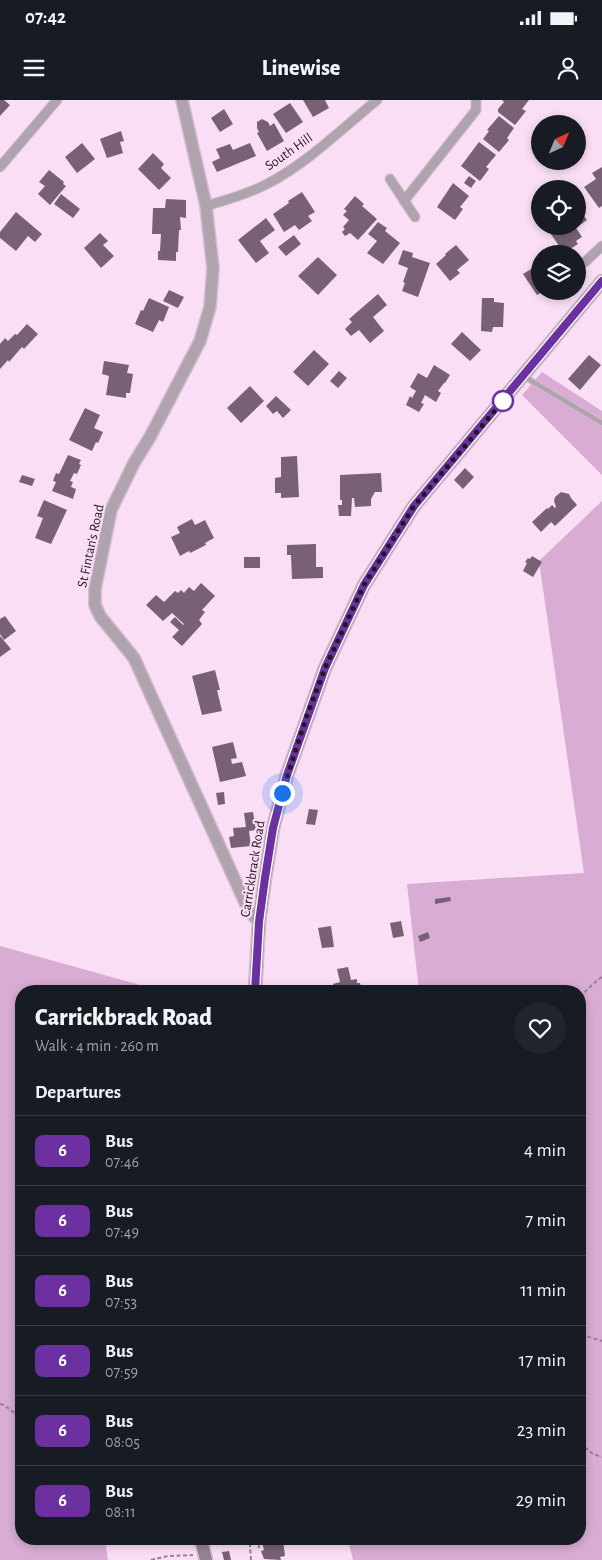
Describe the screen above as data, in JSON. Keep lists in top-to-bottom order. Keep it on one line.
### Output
{"streets":{"main road":["Carrickbrack Road"],"street":["South Hill","St Fintan's Road"]},"crossings":[["South Hill","St Fintan's Road"],["St Fintan's Road","Carrickbrack Road"]],"lines":["bus line 6"],"north":"top right","page":{"status":"07:42","header":"Linewise","heading":[["Carrickbrack Road","Walk · 4 min · 260 m"],"Departures"],"list":[{"mark":"6","name":"Bus","note":"07:46","value":"4 min"},{"mark":"6","name":"Bus","note":"07:49","value":"7 min"},{"mark":"6","name":"Bus","note":"07:53","value":"11 min"},{"mark":"6","name":"Bus","note":"07:59","value":"17 min"},{"mark":"6","name":"Bus","note":"08:05","value":"23 min"},{"mark":"6","name":"Bus","note":"08:11","value":"29 min"}]}}
